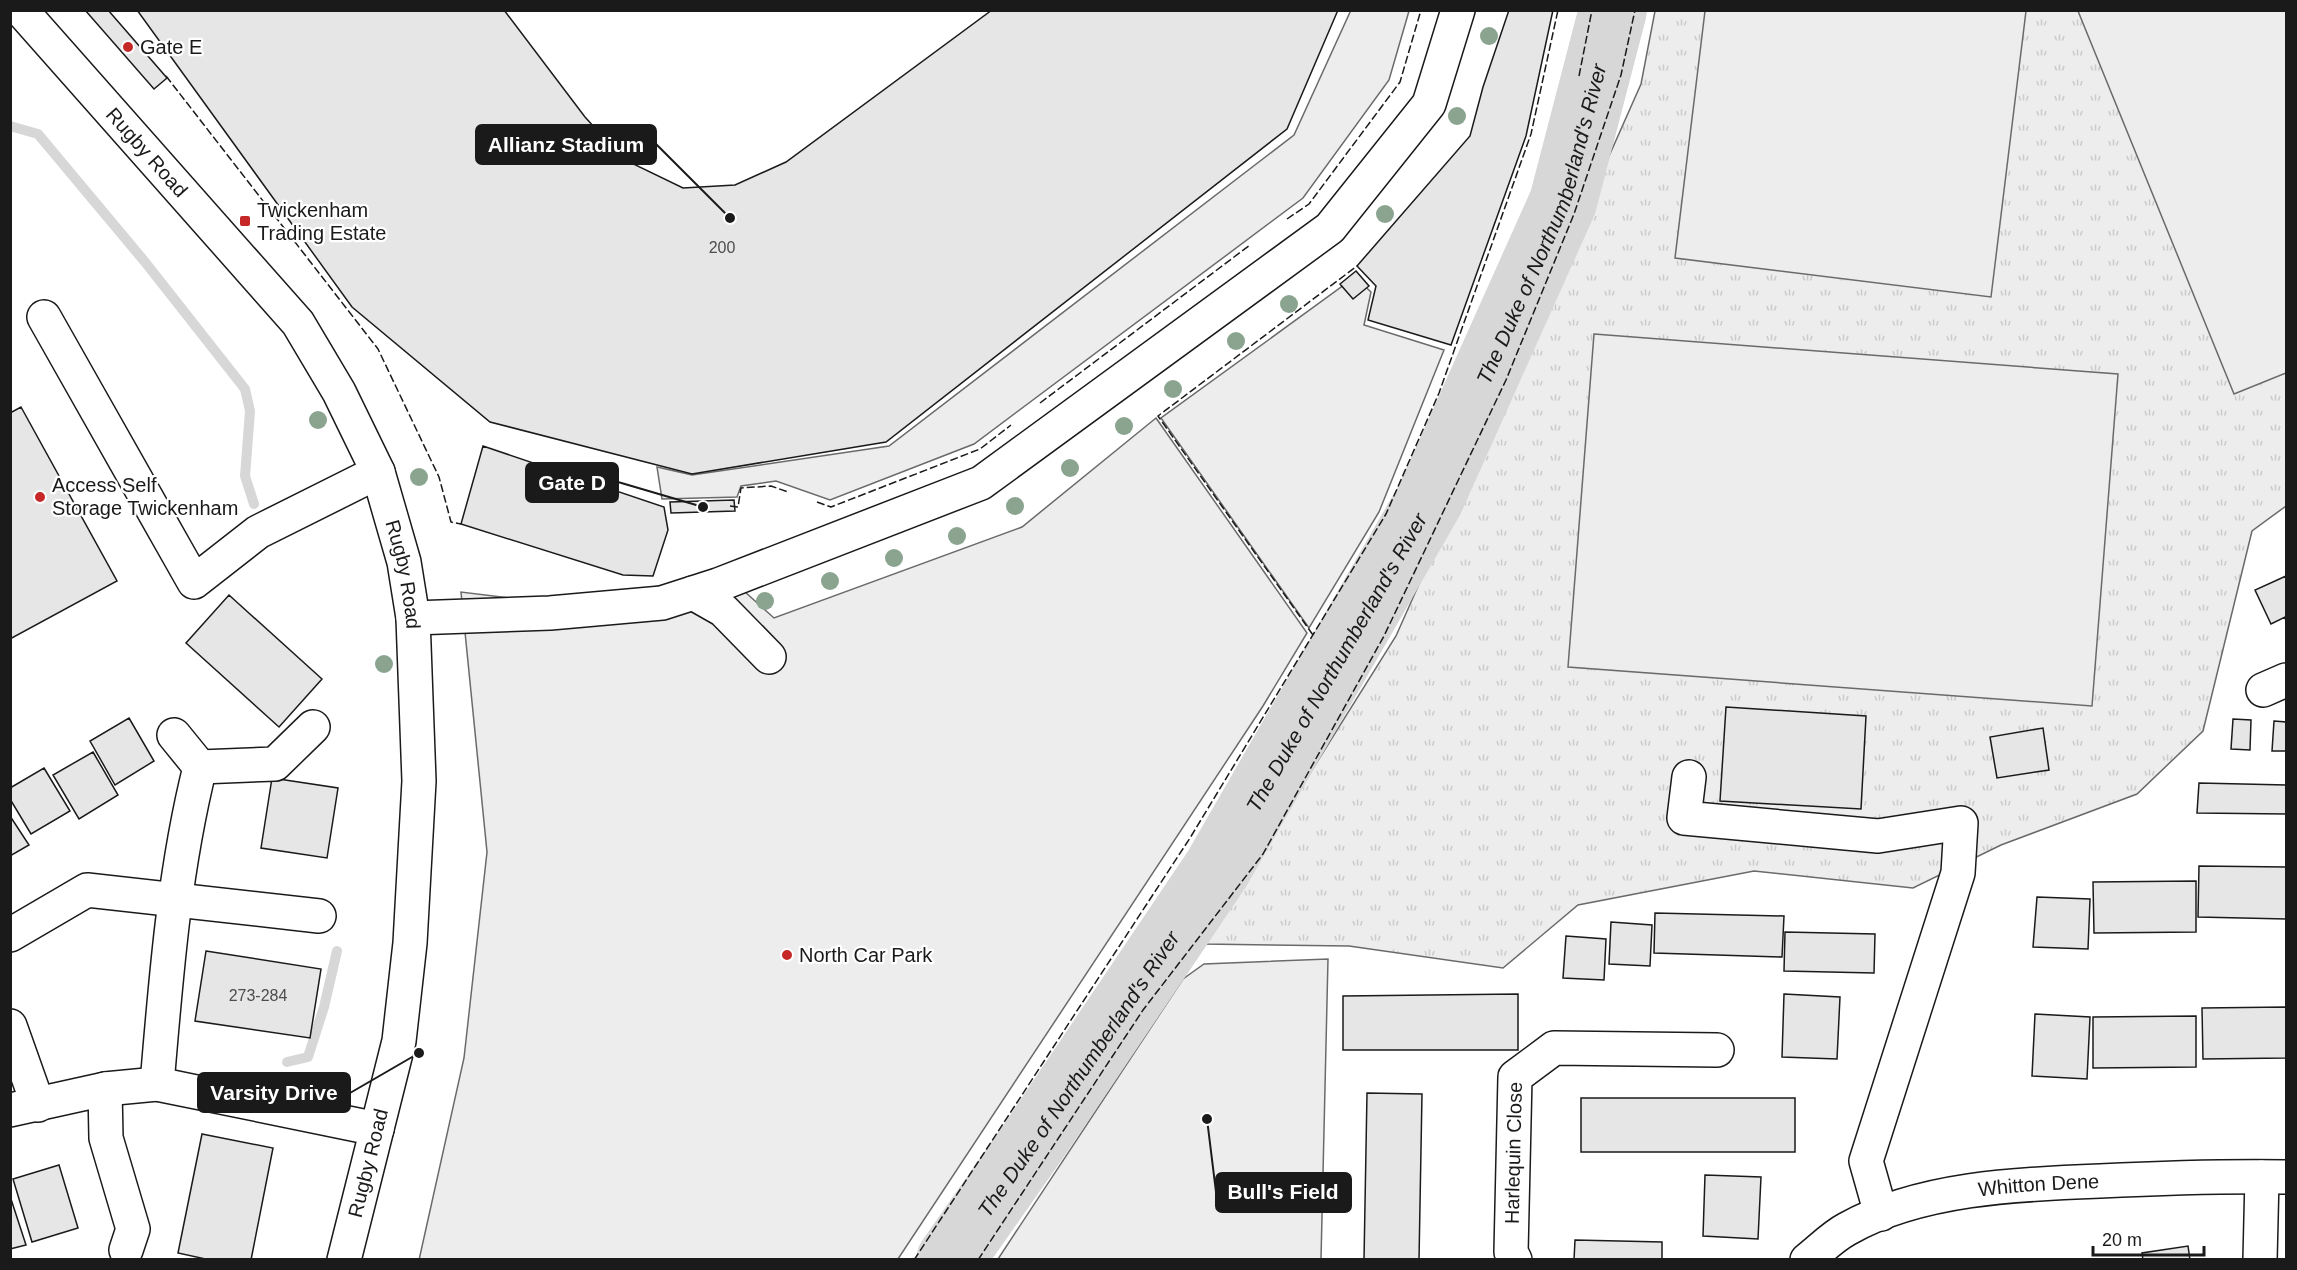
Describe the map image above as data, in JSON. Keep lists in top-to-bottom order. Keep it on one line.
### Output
{"streets":{"street":["Rugby Road","Harlequin Close","Whitton Dene"]},"water":["The Duke of Northumberland's River"],"places":{"other":["Gate E","Allianz Stadium","Access Self Storage Twickenham","Gate D","North Car Park","Varsity Drive","Bull's Field"],"transit":["Twickenham Trading Estate"]},"house_numbers":["200","273-284"],"scale_bar":"20 m"}
